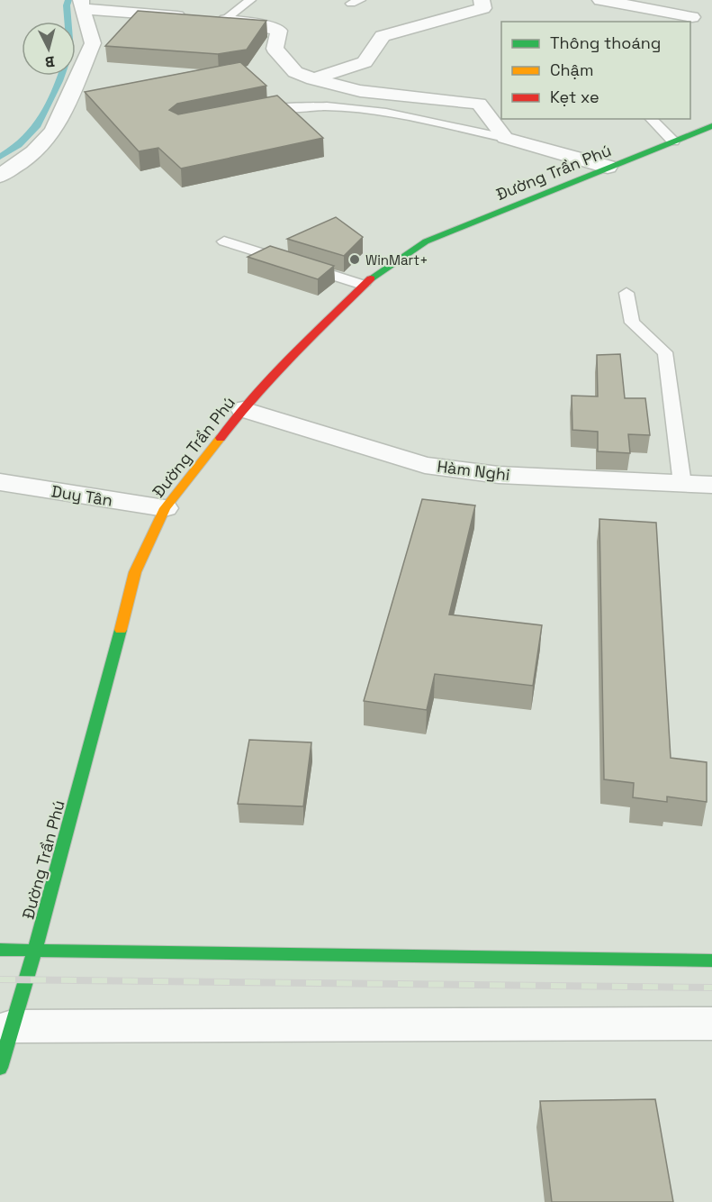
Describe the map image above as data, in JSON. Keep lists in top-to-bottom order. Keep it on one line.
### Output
{"streets":{"street":["Đường Trần Phú","Hàm Nghi","Duy Tân"]},"crossings":[["Đường Trần Phú","Hàm Nghi"],["Đường Trần Phú","Duy Tân"]],"places":["WinMart+"],"legend":["Thông thoáng","Chậm","Kẹt xe"],"north":"bottom"}
